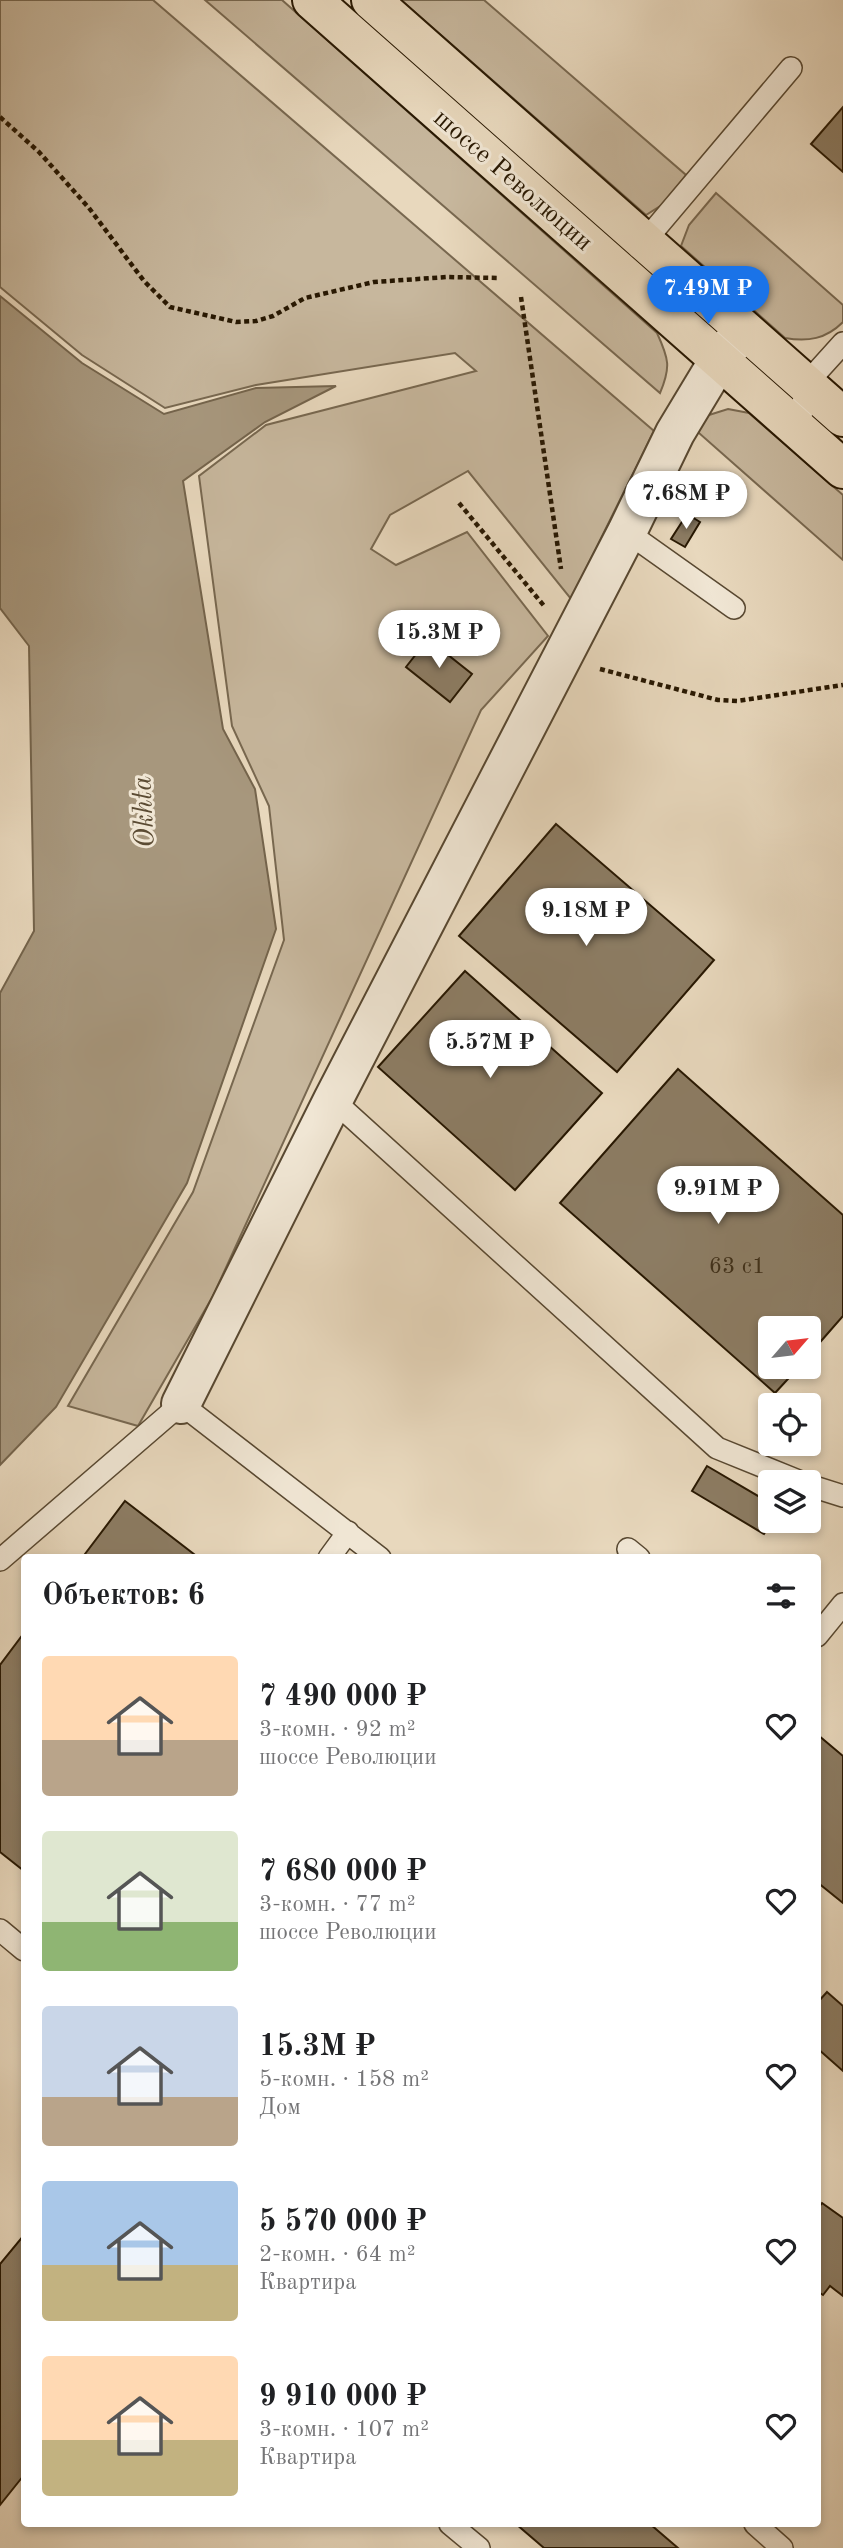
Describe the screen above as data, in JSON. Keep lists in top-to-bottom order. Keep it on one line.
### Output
{"streets":{"main road":["шоссе Революции"]},"water":["Okhta"],"house_numbers":["63 с1"],"north":"top right","page":{"price":["7.49M ₽","7.68M ₽","15.3M ₽","9.18M ₽","5.57M ₽","9.91M ₽"],"heading":"Объектов: 6","list":[{"name":"7 490 000 ₽","note":"3-комн. · 92 m² · шоссе Революции"},{"name":"7 680 000 ₽","note":"3-комн. · 77 m² · шоссе Революции"},{"name":"15.3M ₽","note":"5-комн. · 158 m² · Дом"},{"name":"5 570 000 ₽","note":"2-комн. · 64 m² · Квартира"},{"name":"9 910 000 ₽","note":"3-комн. · 107 m² · Квартира"}]}}
